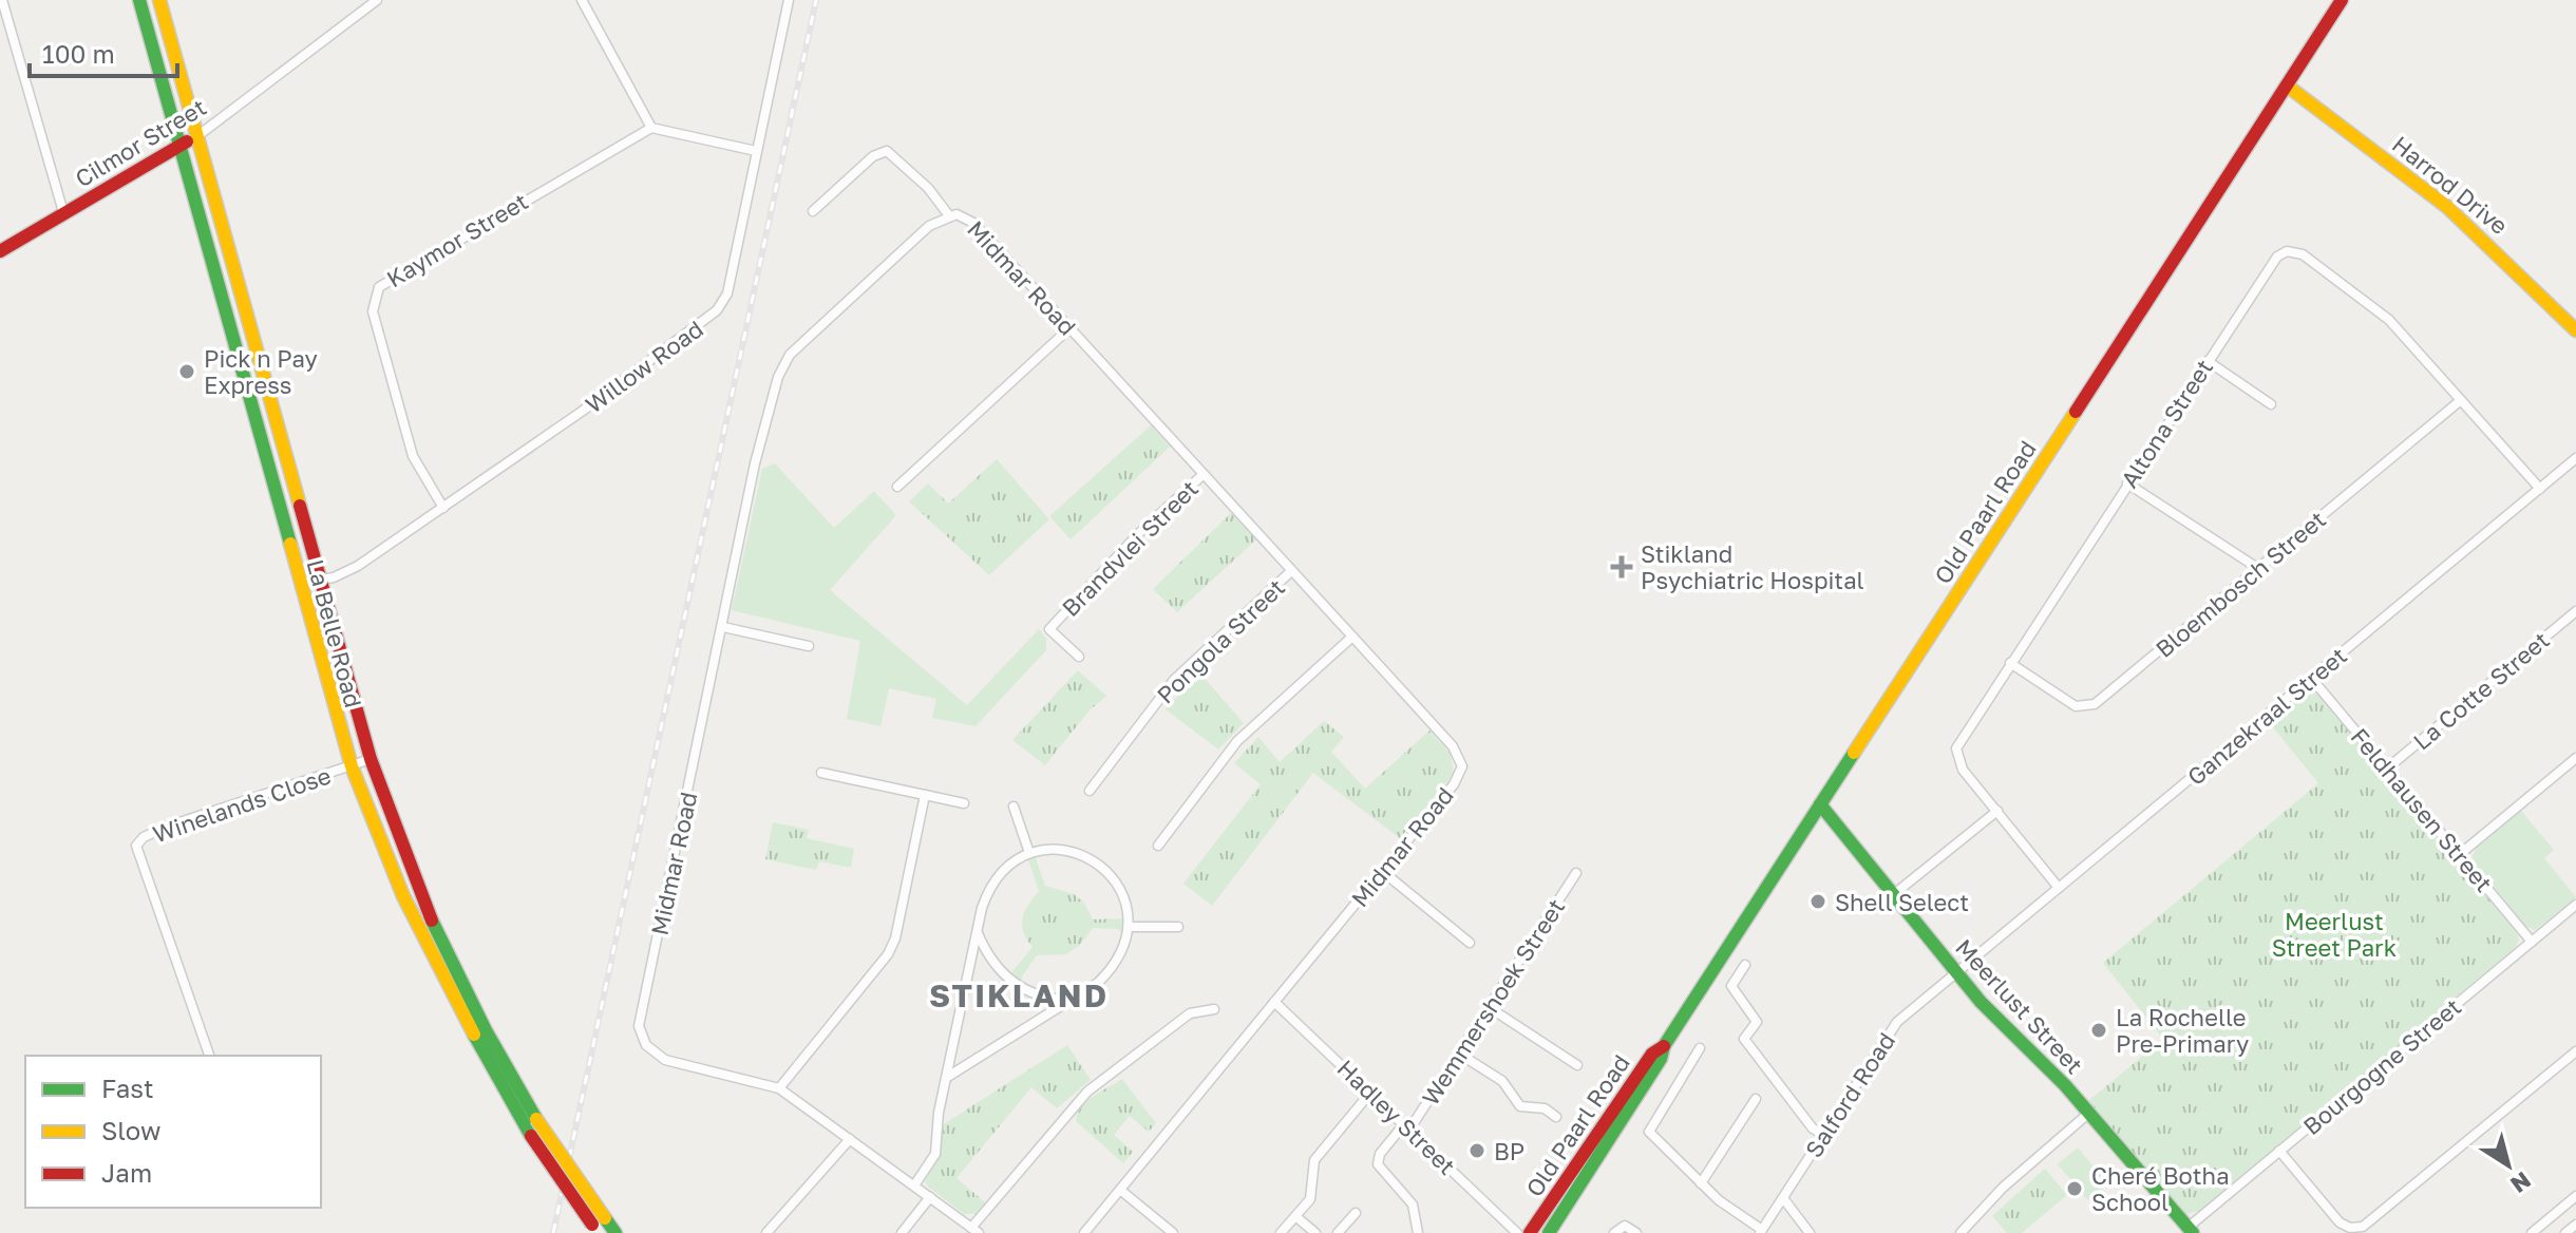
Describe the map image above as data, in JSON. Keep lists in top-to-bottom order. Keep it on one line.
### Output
{"streets":{"main road":["Cilmor Street","Harrod Drive","Old Paarl Road","La Belle Road","Meerlust Street"],"street":["Kaymor Street","Midmar Road","Willow Road","Altona Street","Brandvlei Street","Bloembosch Street","Pongola Street","La Cotte Street","Ganzekraal Street","Winelands Close","Feldhausen Street","Wemmershoek Street","Bourgogne Street","Salford Road","Hadley Street"]},"crossings":[["Cilmor Street","La Belle Road"],["Harrod Drive","Old Paarl Road"],["Kaymor Street","Willow Road"],["Midmar Road","Brandvlei Street"],["Midmar Road","Pongola Street"],["Midmar Road","Hadley Street"],["Willow Road","La Belle Road"],["Altona Street","Bloembosch Street"],["Altona Street","Ganzekraal Street"],["Old Paarl Road","Meerlust Street"],["La Belle Road","Winelands Close"],["La Cotte Street","Feldhausen Street"],["Ganzekraal Street","Feldhausen Street"],["Ganzekraal Street","Meerlust Street"],["Ganzekraal Street","Salford Road"],["Feldhausen Street","Bourgogne Street"],["Wemmershoek Street","Hadley Street"],["Meerlust Street","Bourgogne Street"],["Meerlust Street","Salford Road"]],"districts":["STIKLAND"],"parks":["Meerlust Street Park"],"places":{"other":["Pick n Pay Express","Shell Select","La Rochelle Pre-Primary","BP","Cheré Botha School"],"health":["Stikland Psychiatric Hospital"]},"legend":["Fast","Slow","Jam"],"scale_bar":"100 m","north":"bottom right"}
